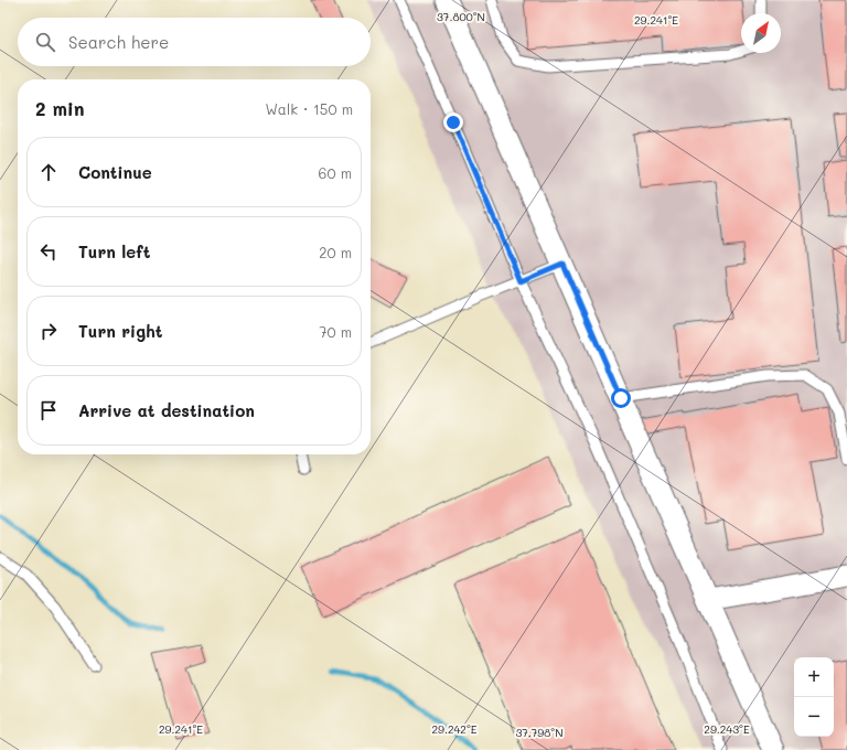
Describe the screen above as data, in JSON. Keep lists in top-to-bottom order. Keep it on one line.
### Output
{"north":"top right","page":{"search":"Search here","heading":["2 min","Walk · 150 m"],"list":[["Continue","60 m"],["Turn left","20 m"],["Turn right","70 m"],"Arrive at destination"],"map_buttons":["+","−"]},"coordinates":["37.800°N","29.241°E","29.242°E","29.243°E","37.798°N"]}
